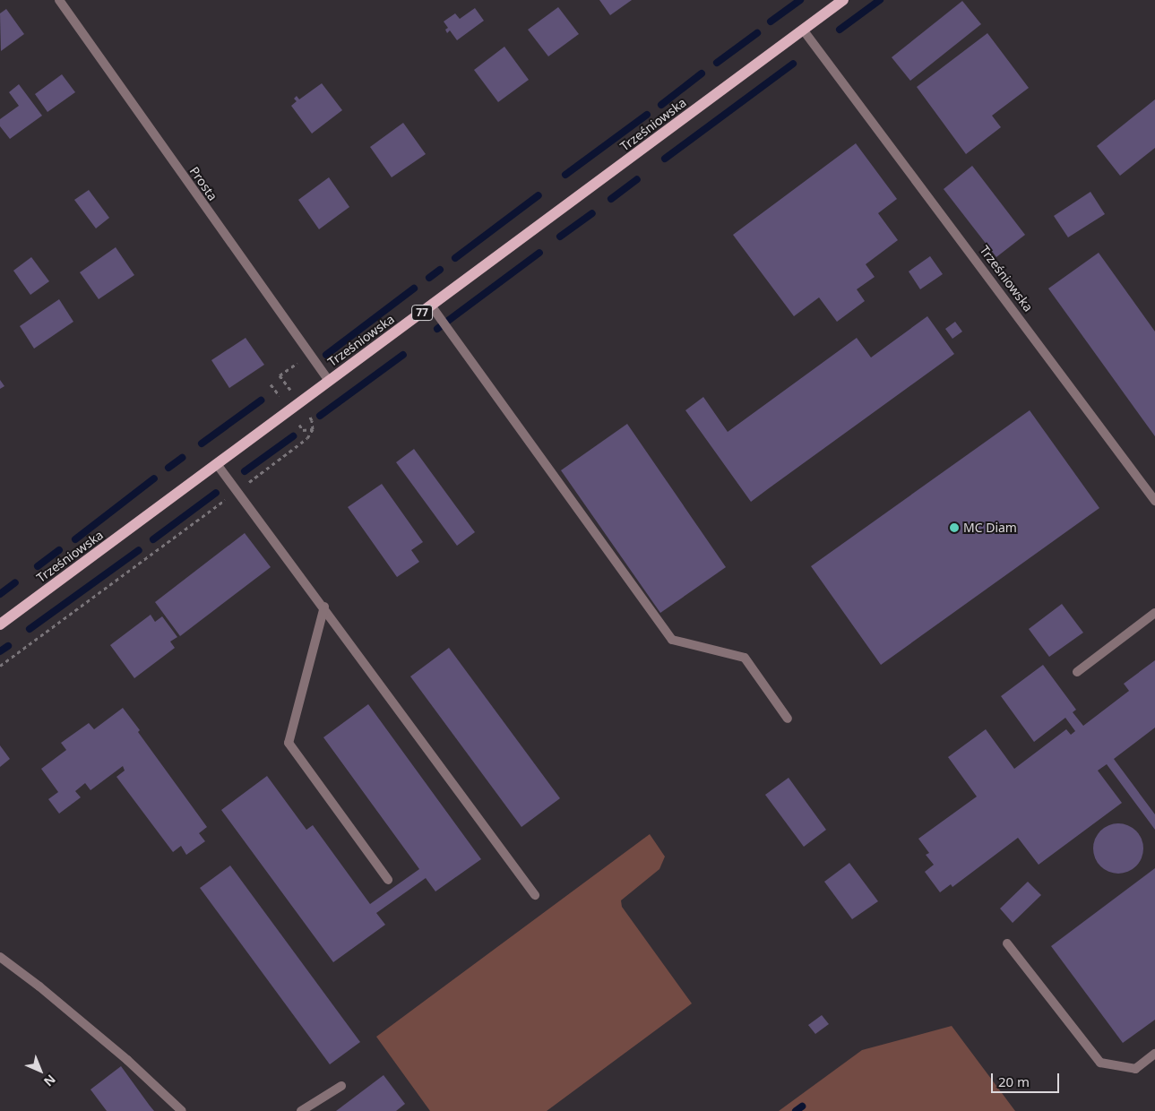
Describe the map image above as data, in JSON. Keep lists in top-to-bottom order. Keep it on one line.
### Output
{"streets":{"main road":["Trześniowska","77"],"street":["Prosta"]},"crossings":[["Trześniowska","Prosta"]],"places":["MC Diam"],"scale_bar":"20 m","north":"bottom right"}
